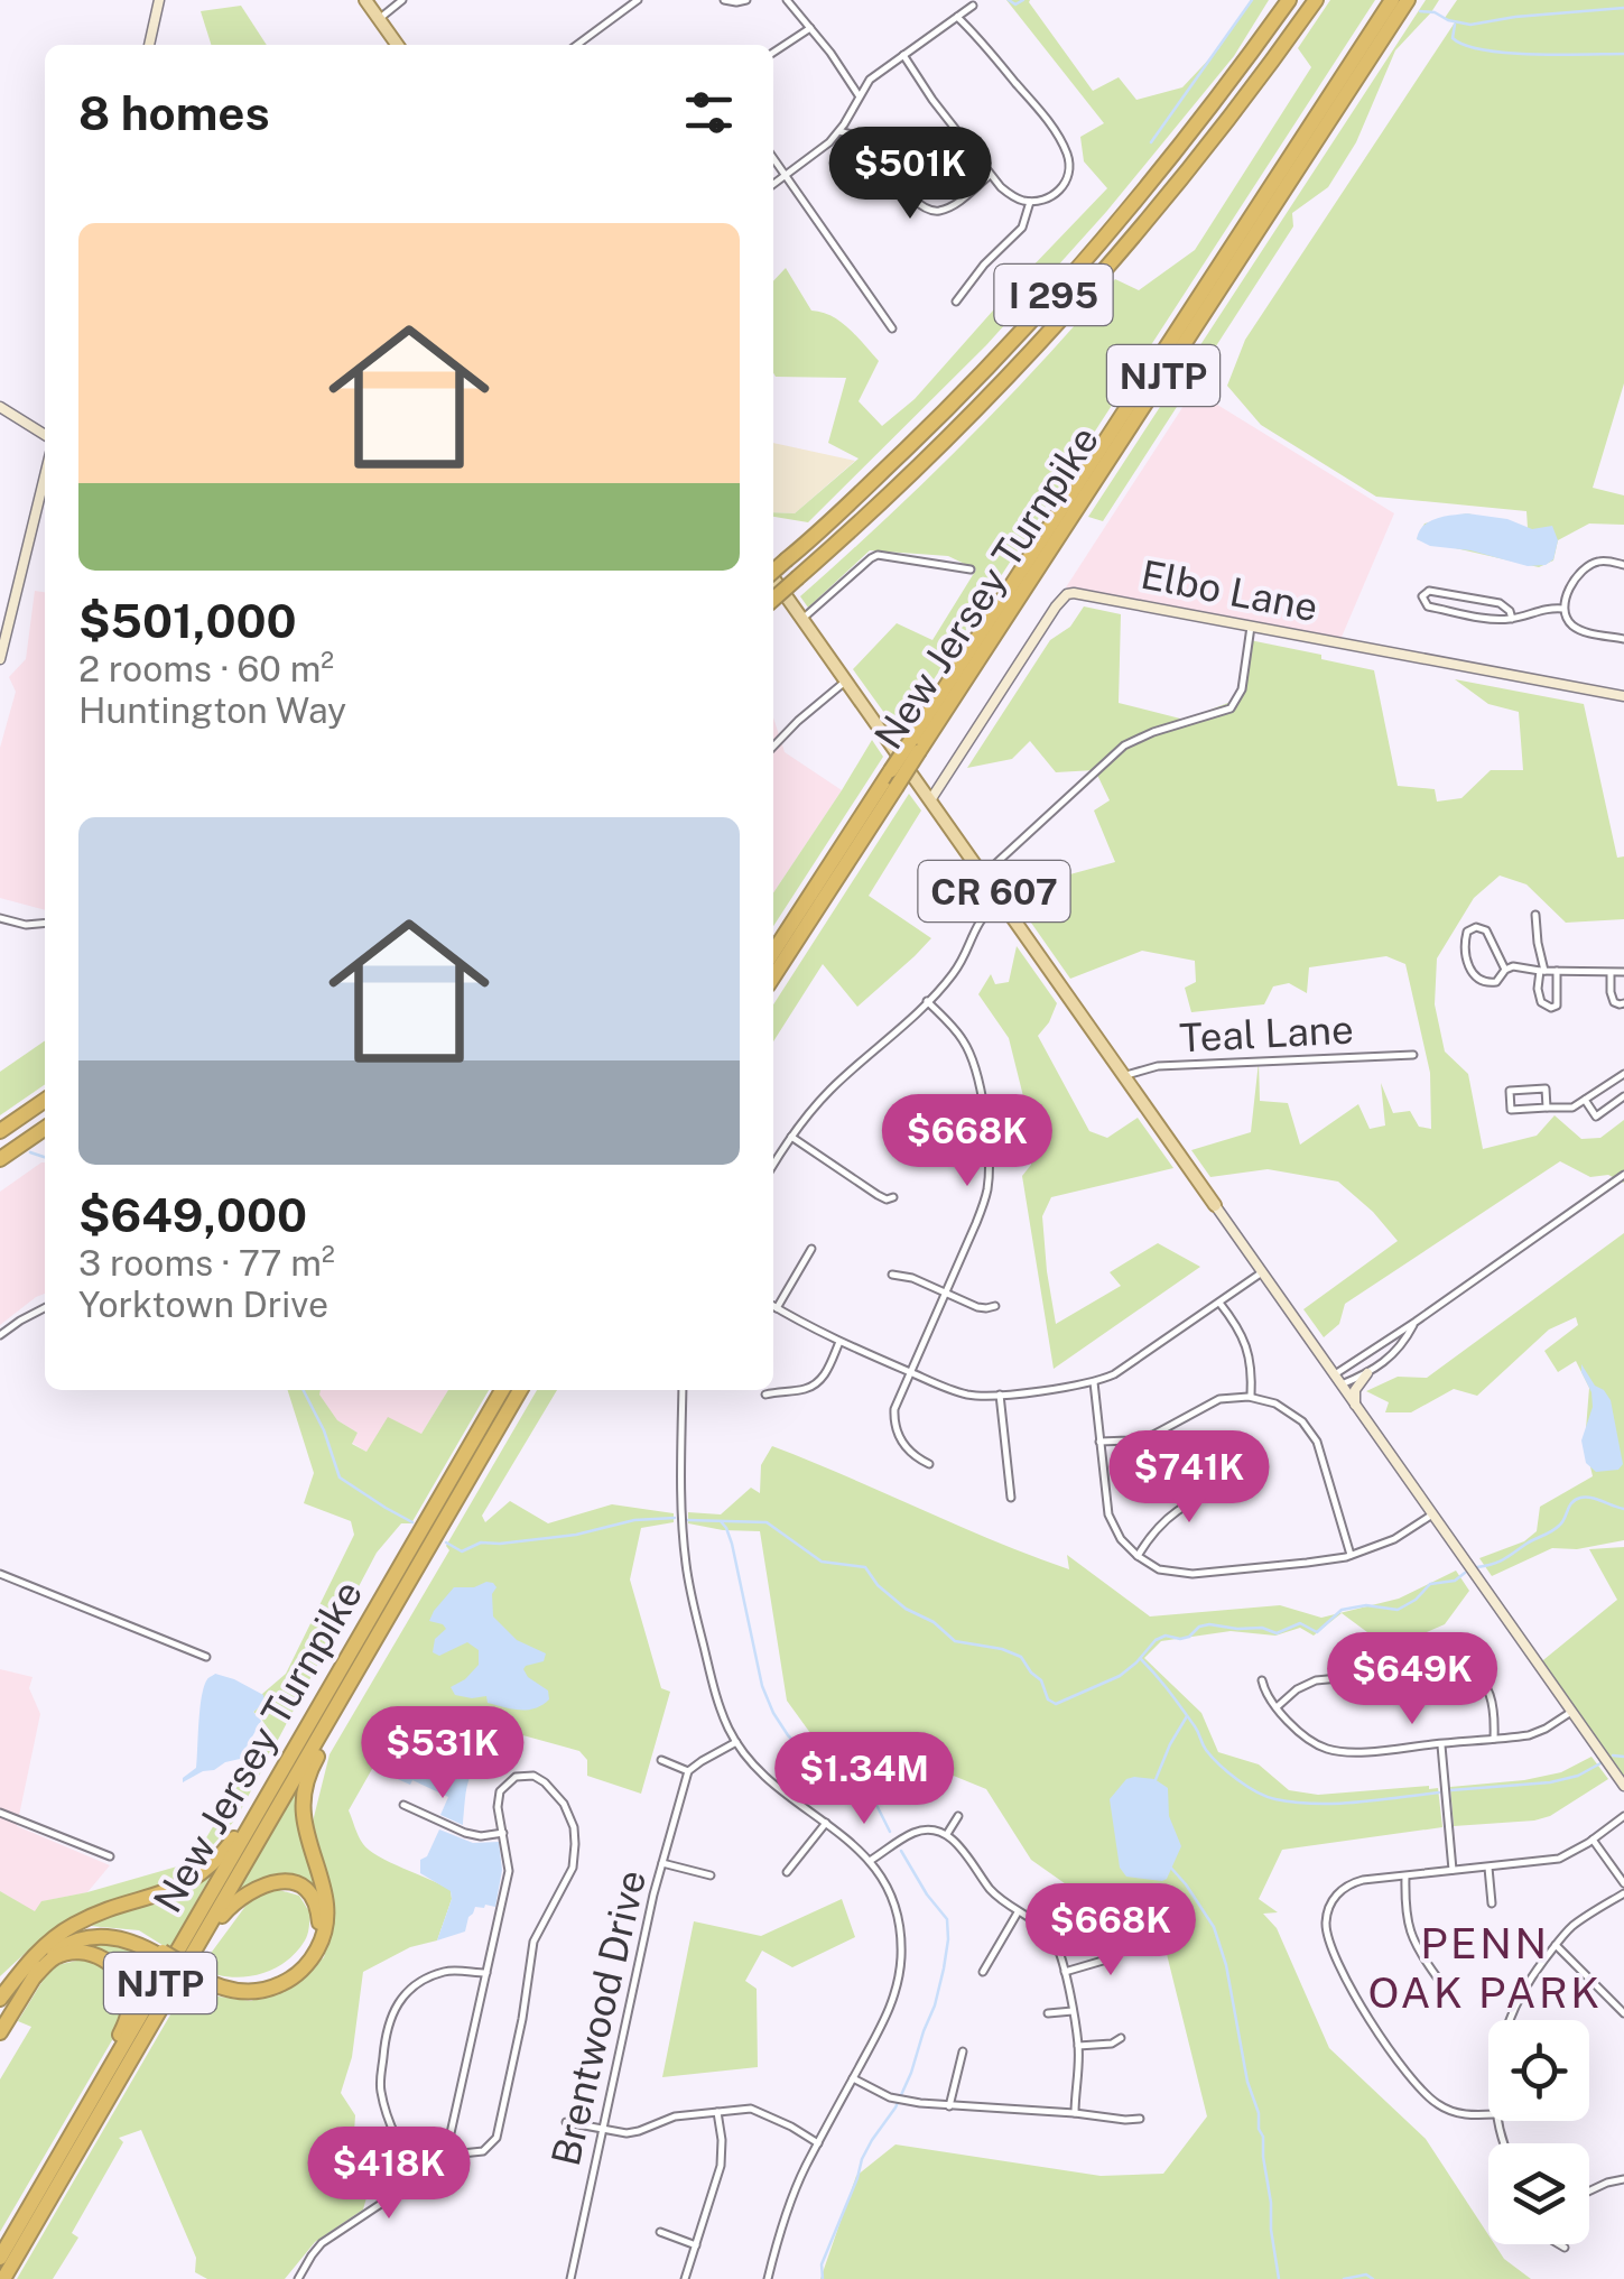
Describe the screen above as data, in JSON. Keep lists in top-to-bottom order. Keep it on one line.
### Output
{"streets":{"highway":["I 295","NJTP","New Jersey Turnpike"],"main road":["CR 607"],"street":["Elbo Lane","Teal Lane","Brentwood Drive"]},"crossings":[["Elbo Lane","CR 607"],["CR 607","Teal Lane"]],"districts":["PENN OAK PARK"],"page":{"heading":"8 homes","price":["$501K","$668K","$741K","$649K","$531K","$1.34M","$668K","$418K"],"list":[{"name":"$501,000","note":"2 rooms · 60 m² · Huntington Way"},{"name":"$649,000","note":"3 rooms · 77 m² · Yorktown Drive"}]}}
